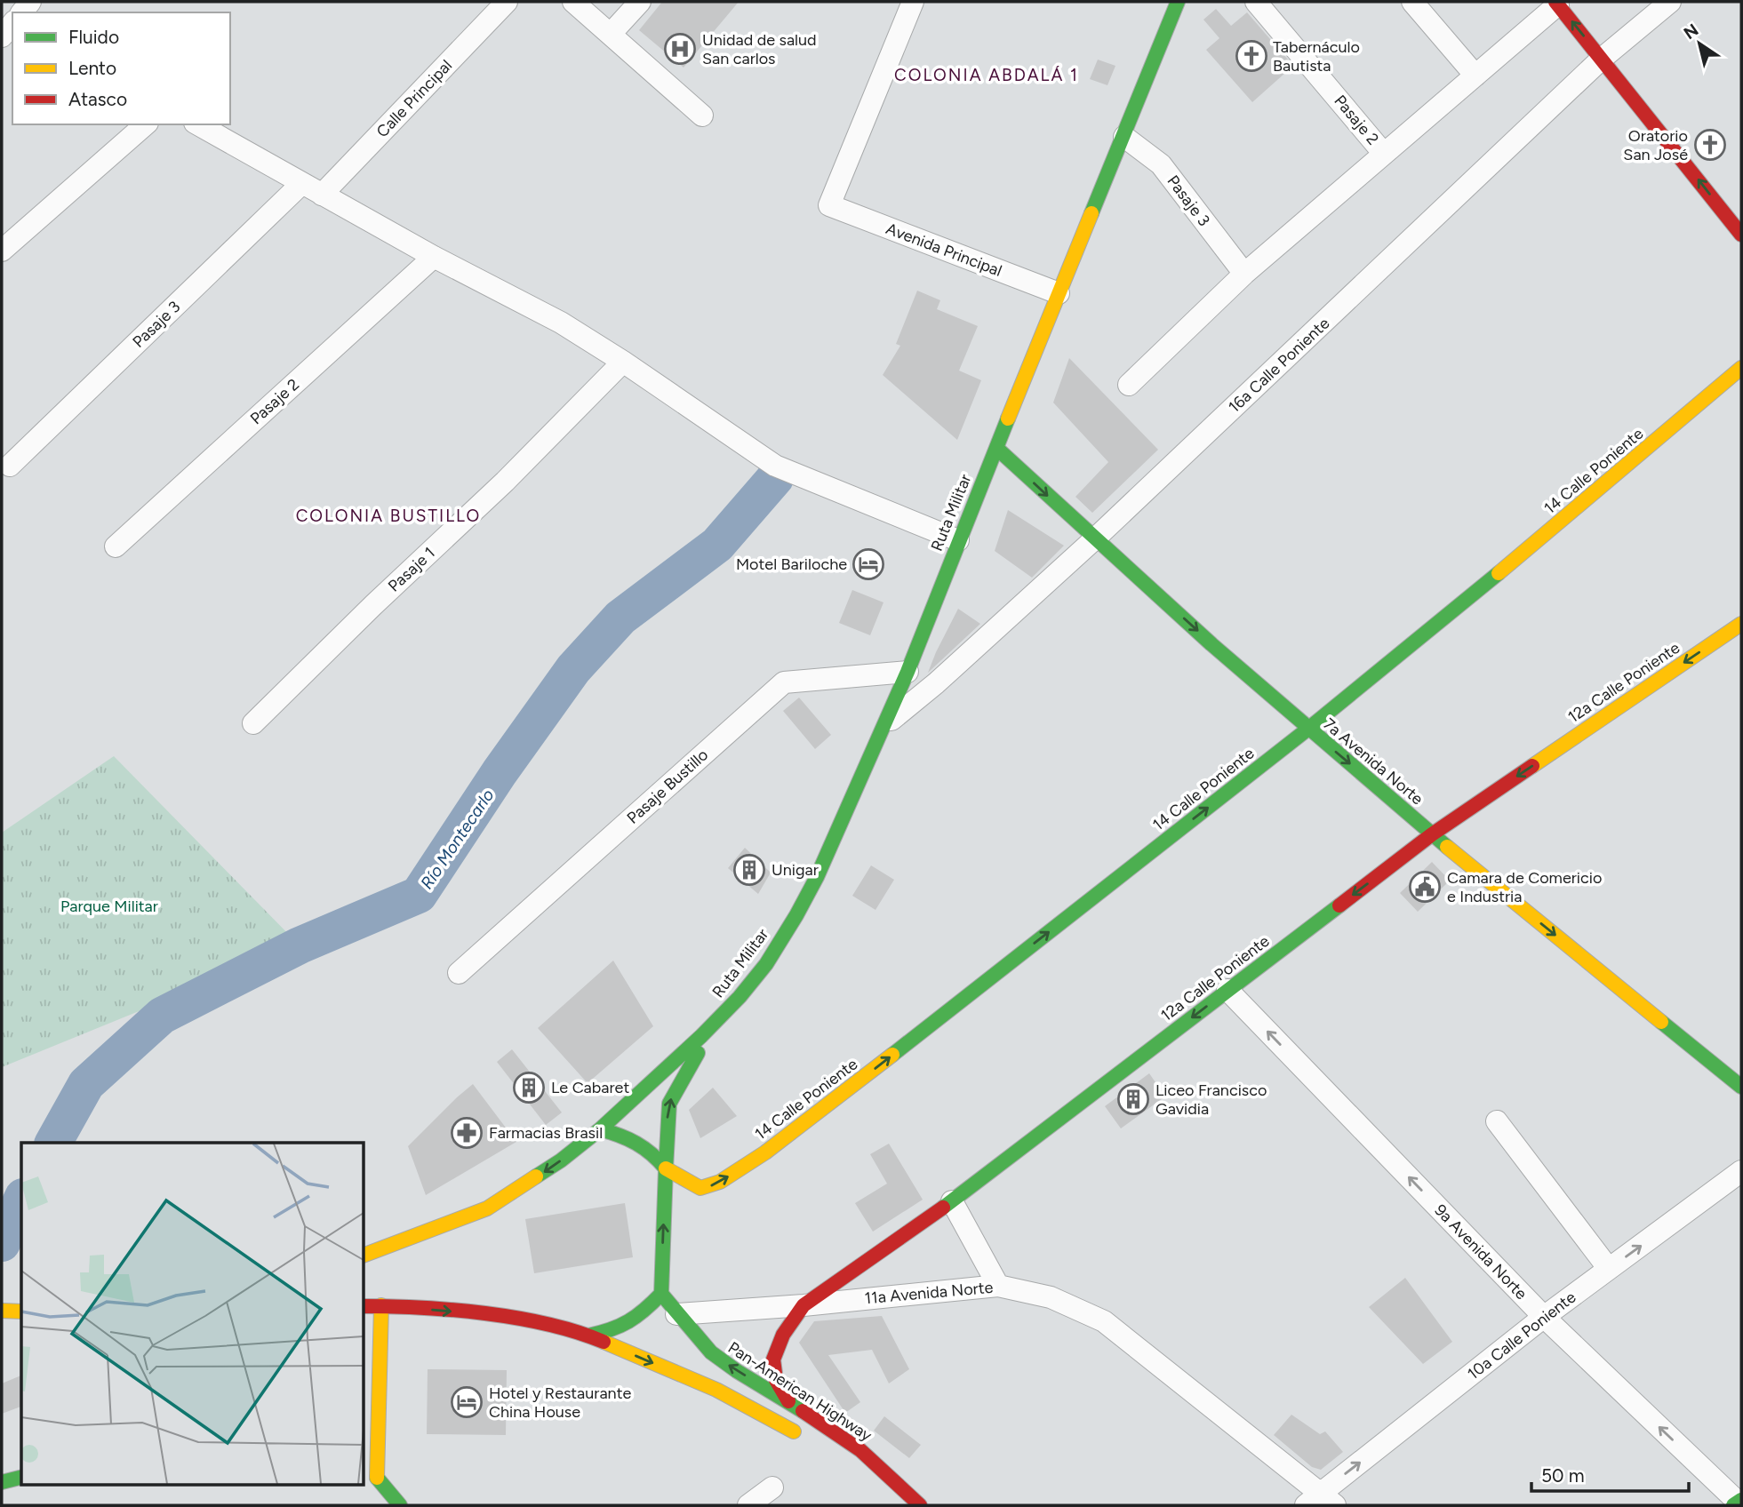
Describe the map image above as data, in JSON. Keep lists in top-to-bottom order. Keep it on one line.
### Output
{"streets":{"main road":["14 Calle Poniente","Ruta Militar","12a Calle Poniente","7a Avenida Norte","Pan-American Highway"],"street":["Calle Principal","Pasaje 2","Pasaje 3","Avenida Principal","16a Calle Poniente","Pasaje 1","Pasaje Bustillo","9a Avenida Norte","11a Avenida Norte","10a Calle Poniente"]},"crossings":[["Pasaje 3","Ruta Militar"],["Avenida Principal","Ruta Militar"],["16a Calle Poniente","Ruta Militar"],["16a Calle Poniente","7a Avenida Norte"],["14 Calle Poniente","Ruta Militar"],["14 Calle Poniente","7a Avenida Norte"],["Ruta Militar","7a Avenida Norte"],["Ruta Militar","Pasaje Bustillo"],["12a Calle Poniente","7a Avenida Norte"],["12a Calle Poniente","9a Avenida Norte"],["12a Calle Poniente","11a Avenida Norte"],["12a Calle Poniente","Pan-American Highway"],["9a Avenida Norte","10a Calle Poniente"],["11a Avenida Norte","10a Calle Poniente"],["11a Avenida Norte","Pan-American Highway"]],"one_way":["14 Calle Poniente","12a Calle Poniente","7a Avenida Norte","9a Avenida Norte","10a Calle Poniente"],"districts":["COLONIA ABDALÁ 1","COLONIA BUSTILLO"],"water":["Río Montecarlo"],"parks":["Parque Militar"],"places":{"hospital":["Unidad de salud San carlos"],"church":["Tabernáculo Bautista","Oratorio San José"],"hotel":["Motel Bariloche","Hotel y Restaurante China House"],"building":["Unigar","Le Cabaret","Liceo Francisco Gavidia"],"public building":["Camara de Comericio e Industria"],"pharmacy":["Farmacias Brasil"]},"legend":["Fluido","Lento","Atasco"],"scale_bar":"50 m","north":"top left"}
